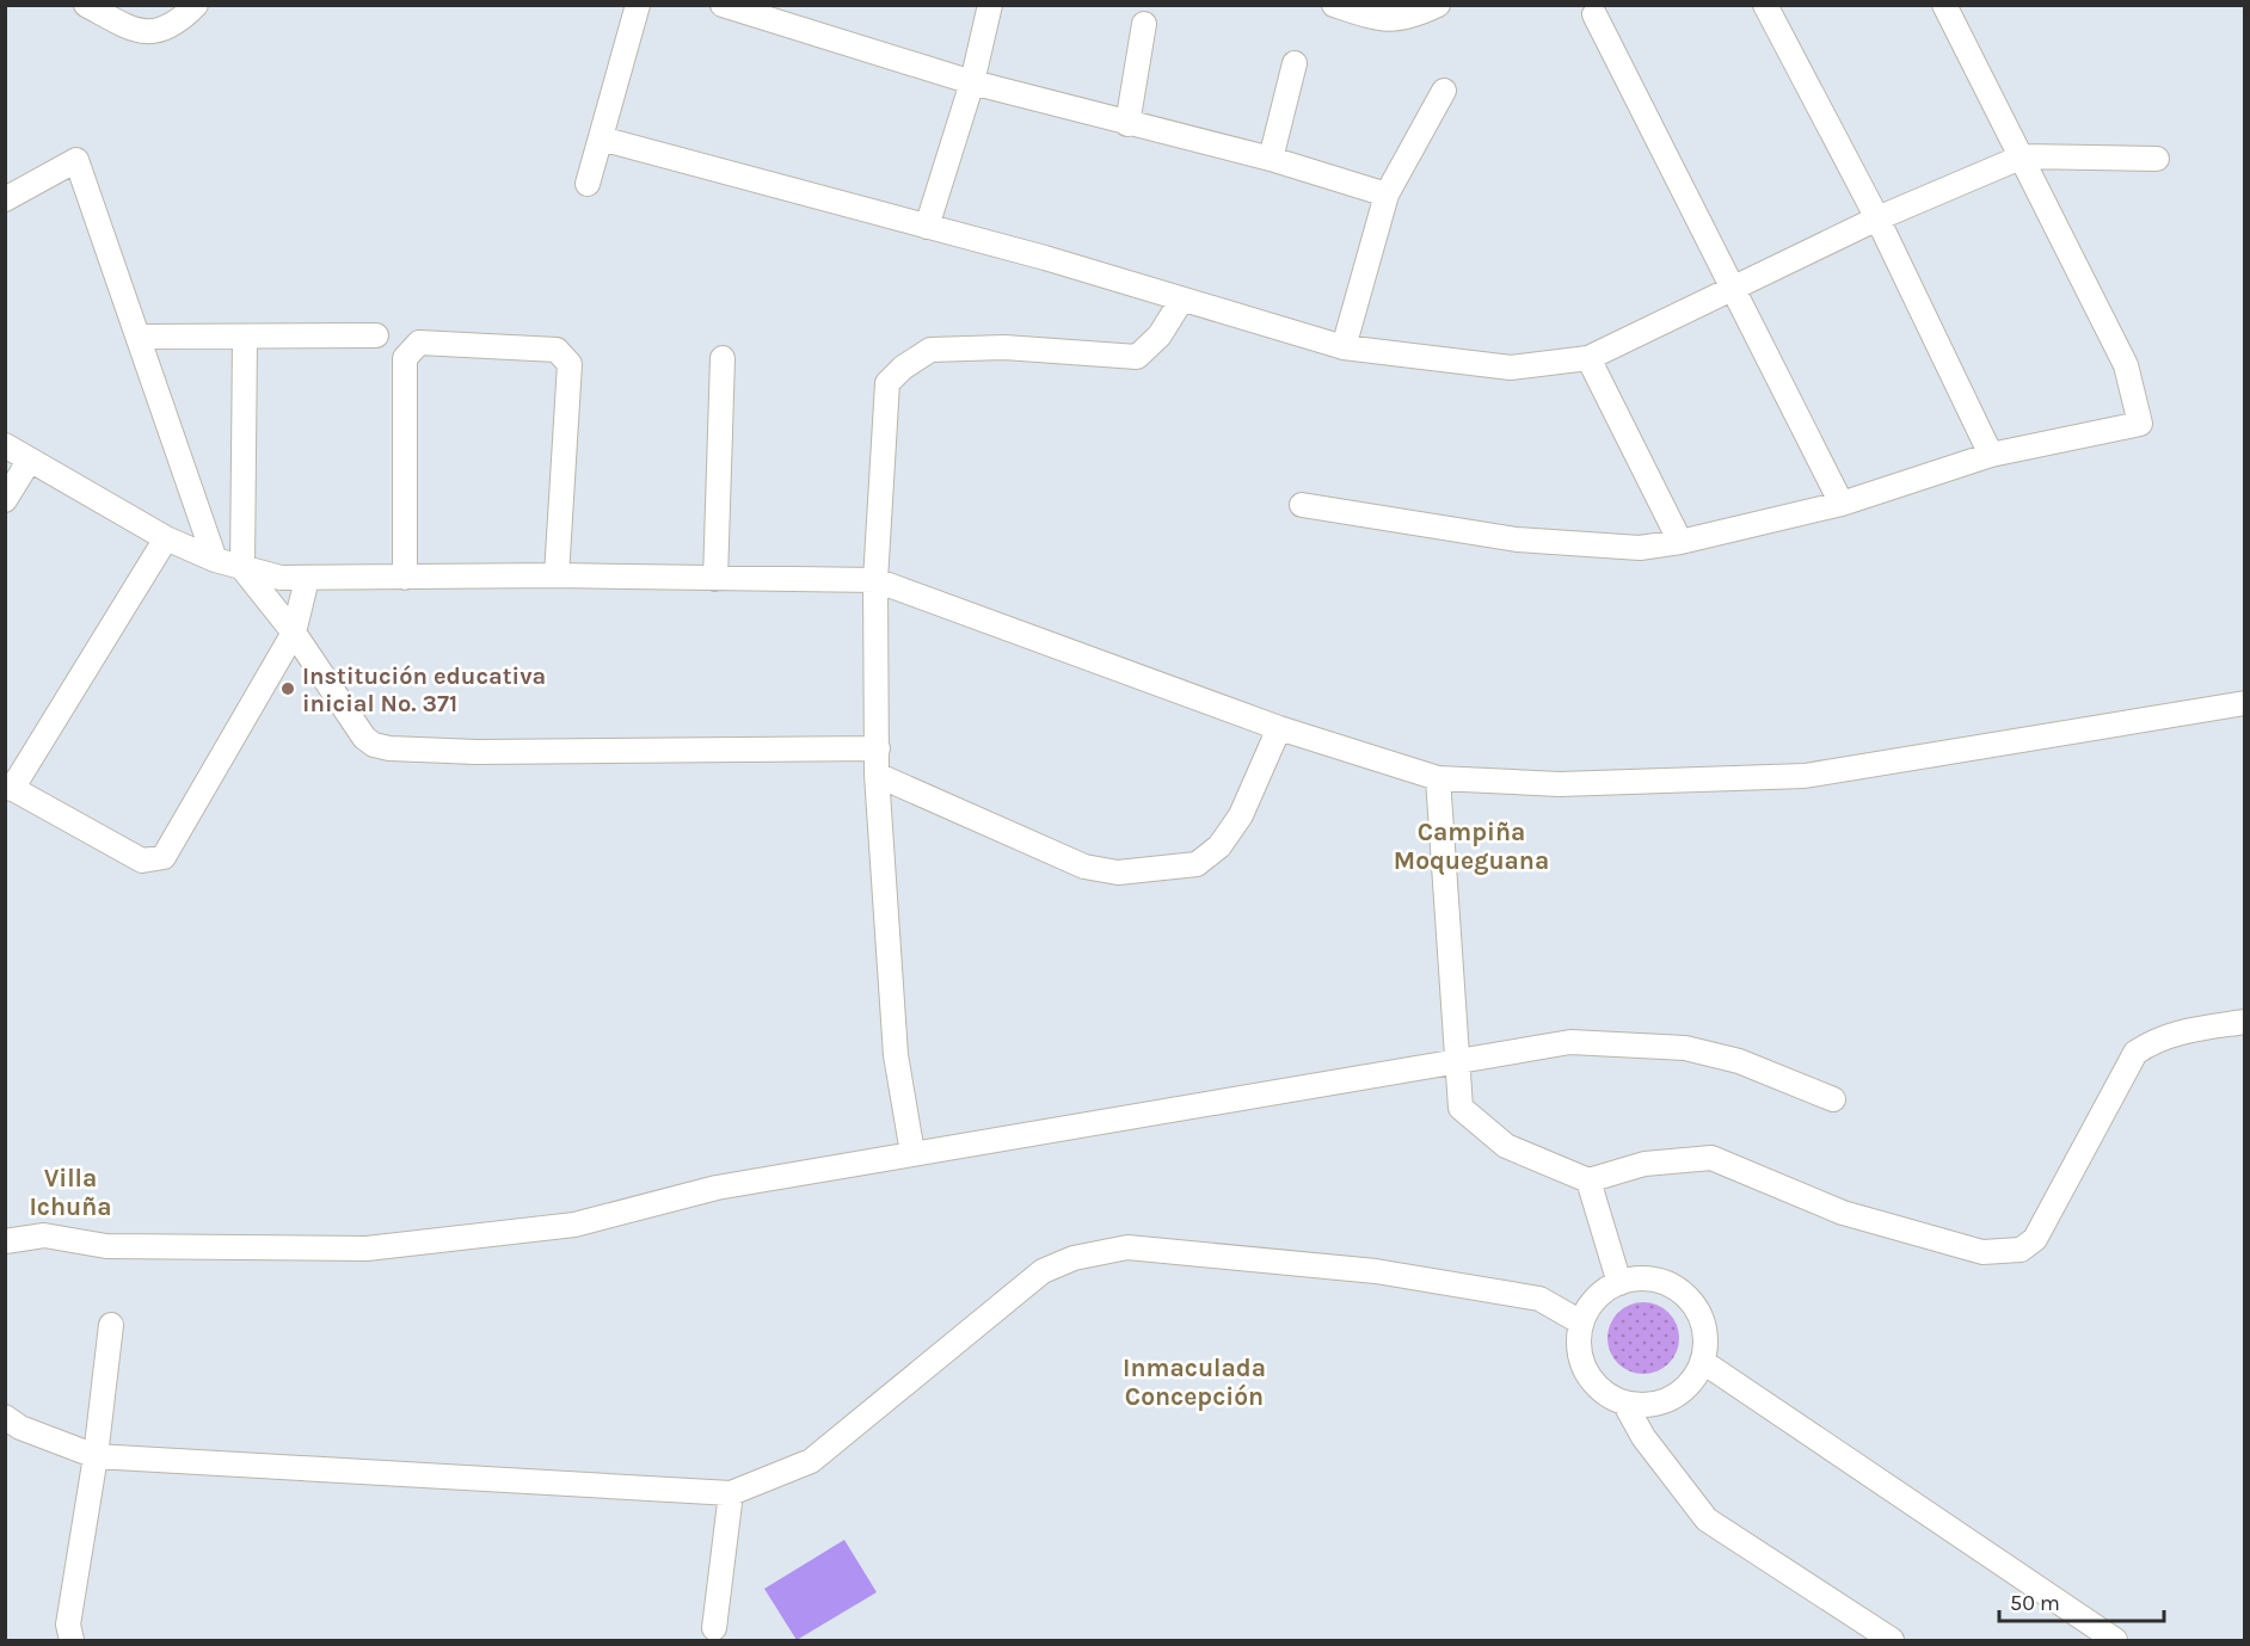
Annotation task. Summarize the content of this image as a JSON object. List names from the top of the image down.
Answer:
{
  "districts": ["Campiña Moqueguana", "Villa Ichuña", "Inmaculada Concepción"],
  "places": ["Institución educativa inicial No. 371"],
  "scale_bar": "50 m"
}
